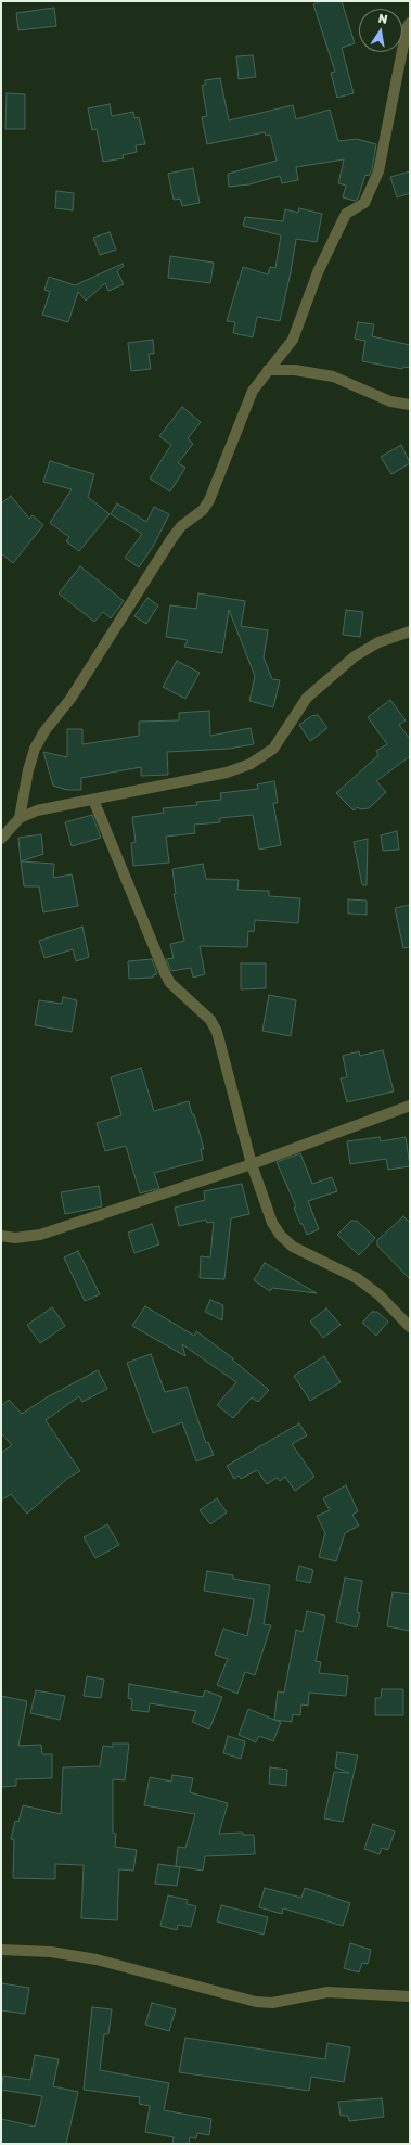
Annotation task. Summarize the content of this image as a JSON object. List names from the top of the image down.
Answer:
{
  "north": "top"
}
